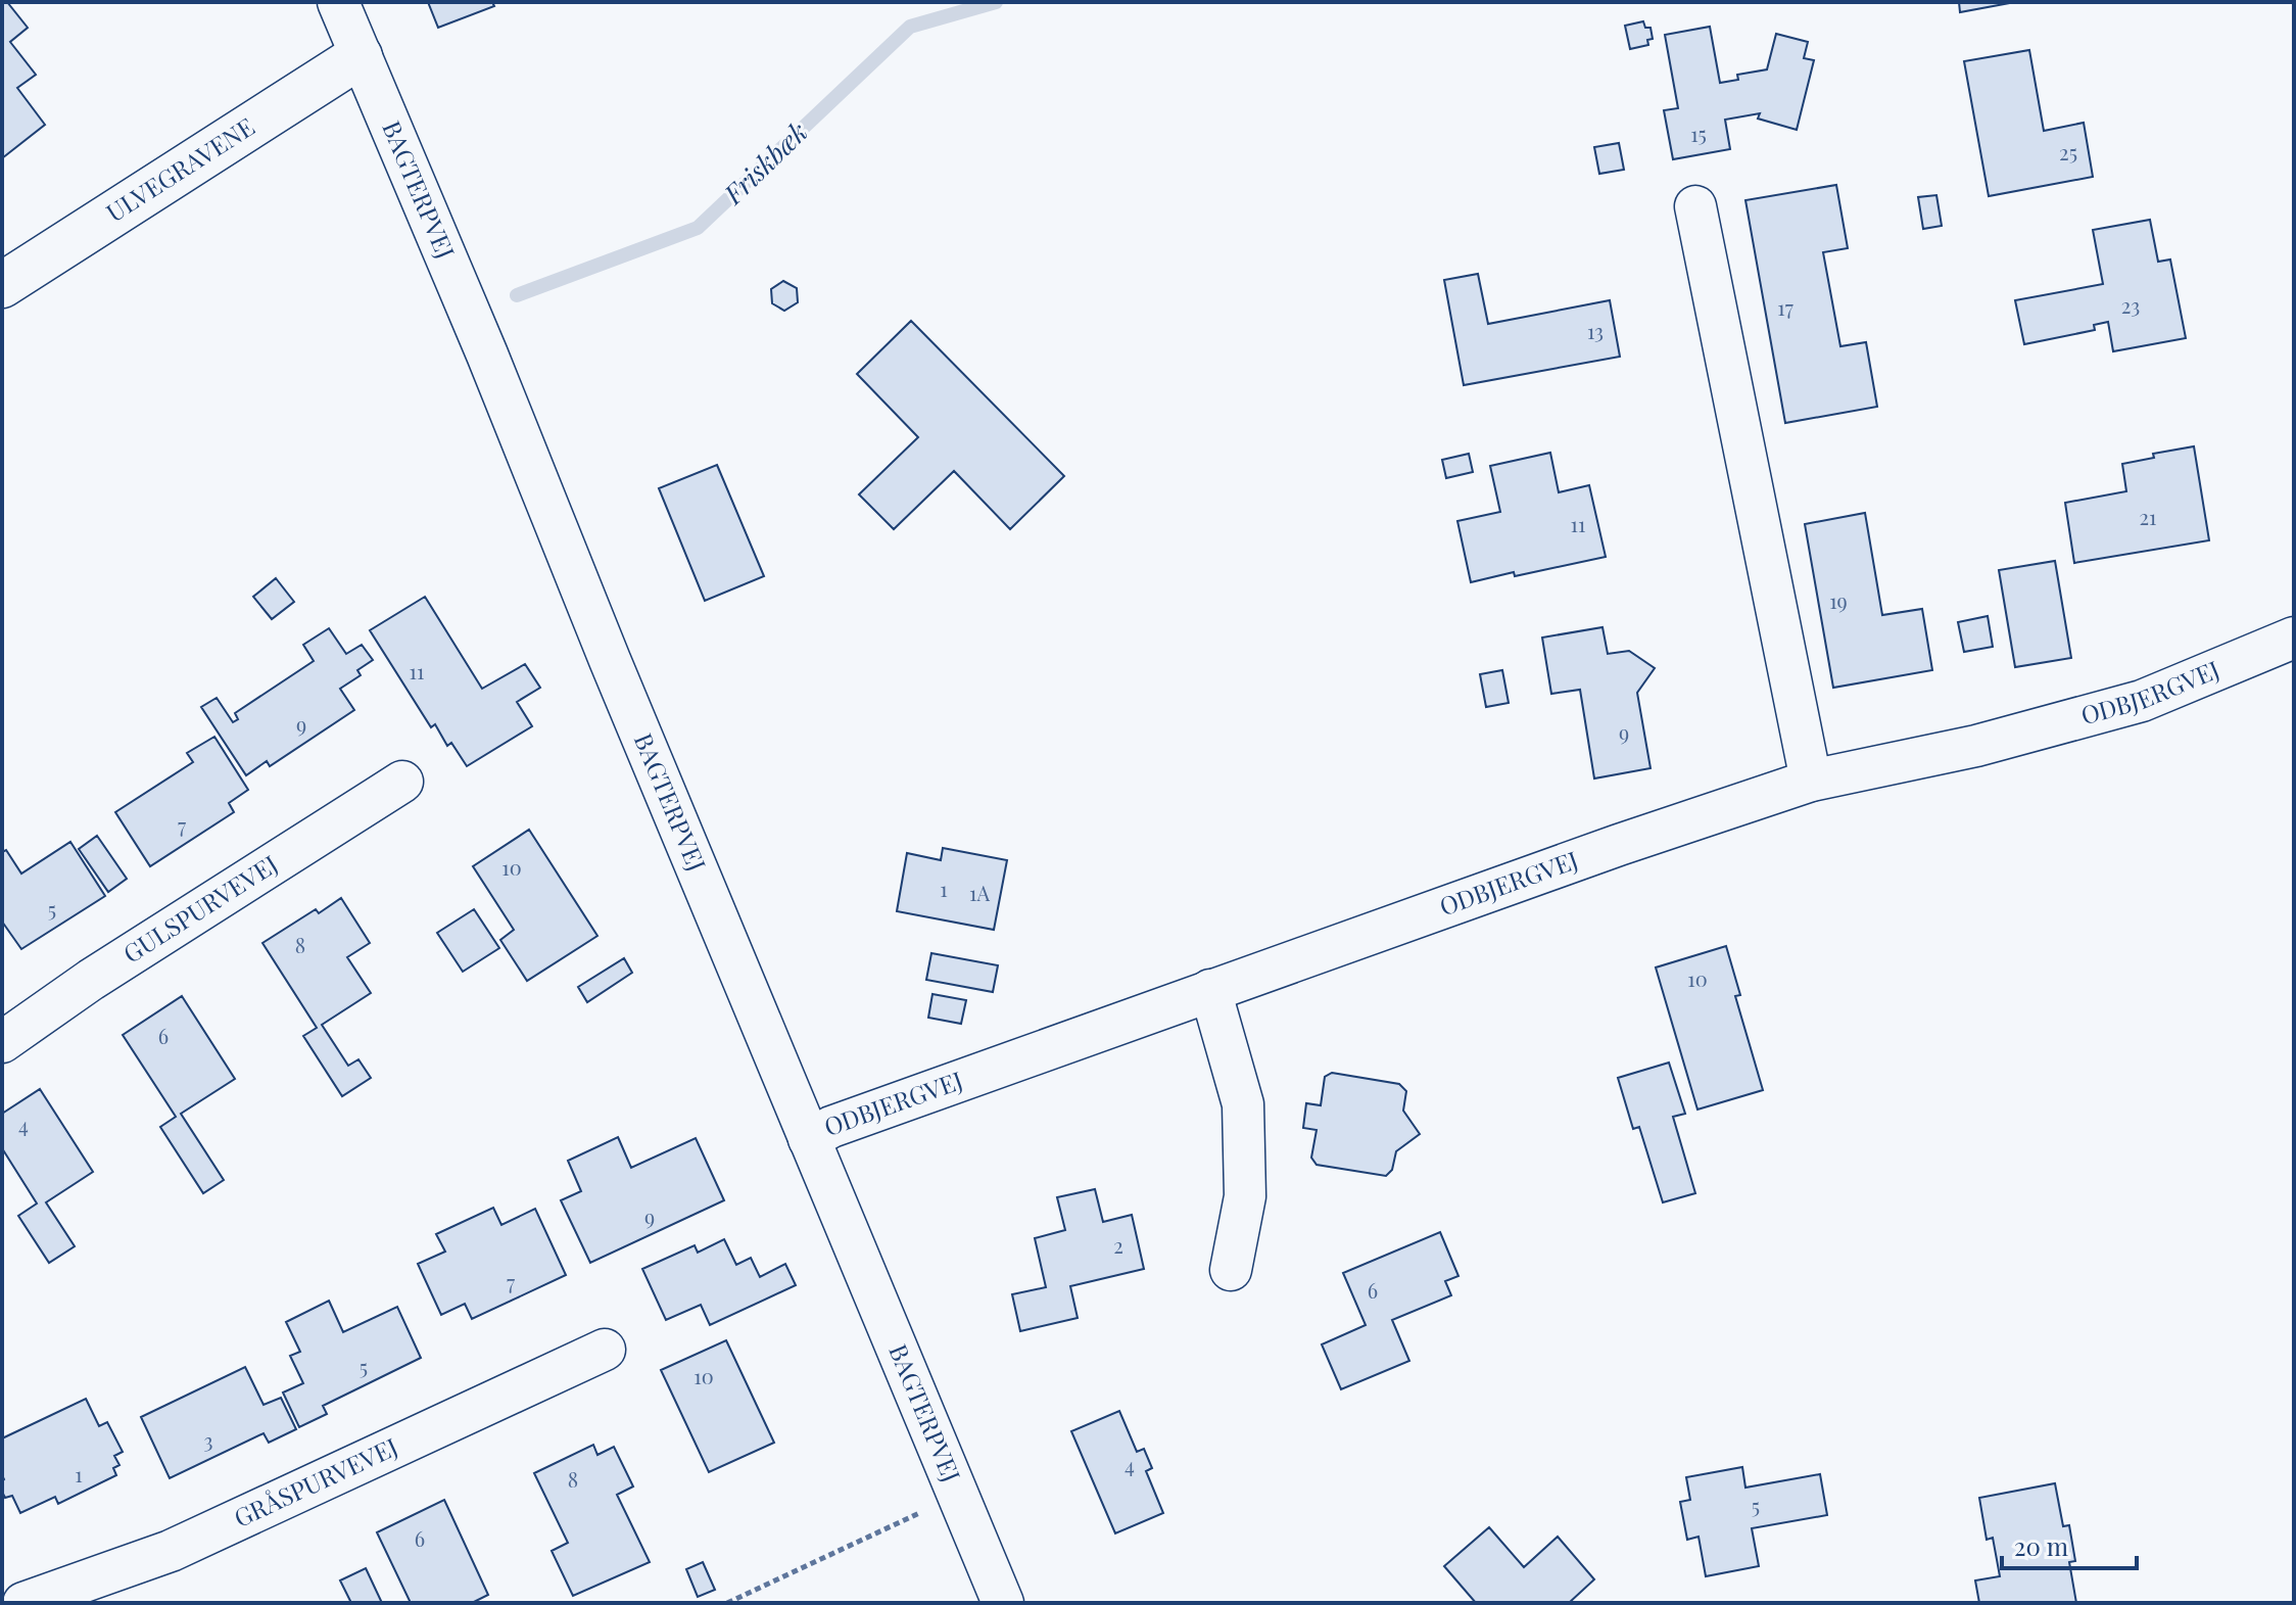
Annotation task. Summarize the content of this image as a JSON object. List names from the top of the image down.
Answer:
{
  "streets": {
    "street": [
      "ULVEGRAVENE",
      "BAGTERPVEJ",
      "ODBJERGVEJ",
      "GULSPURVEVEJ",
      "GRÅSPURVEVEJ"
    ]
  },
  "crossings": [
    ["ULVEGRAVENE", "BAGTERPVEJ"],
    ["BAGTERPVEJ", "ODBJERGVEJ"]
  ],
  "water": ["Friskbæk"],
  "house_numbers": [
    "15",
    "25",
    "23",
    "17",
    "13",
    "21",
    "11",
    "19",
    "11",
    "9",
    "9",
    "7",
    "10",
    "1",
    "1A",
    "5",
    "8",
    "10",
    "6",
    "4",
    "9",
    "2",
    "7",
    "6",
    "5",
    "10",
    "3",
    "4",
    "1",
    "8",
    "5",
    "6"
  ],
  "scale_bar": "20 m"
}
